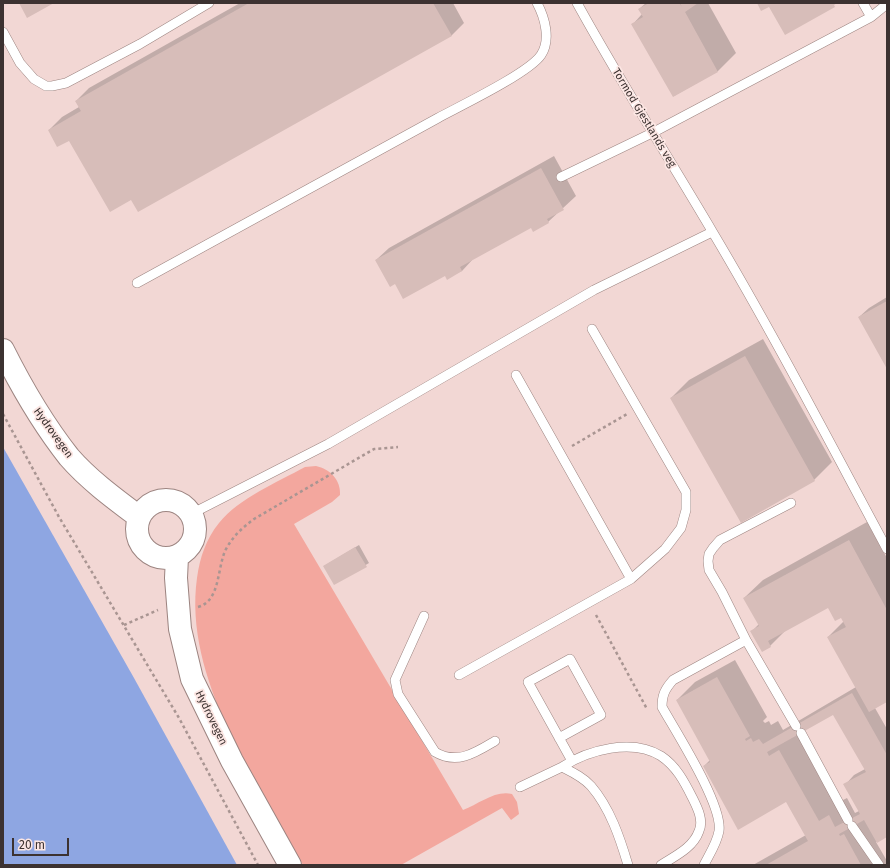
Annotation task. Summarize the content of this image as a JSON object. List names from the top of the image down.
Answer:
{
  "streets": {
    "street": ["Hydrovegen"],
    "lane": ["Tormod Gjestlands veg"]
  },
  "scale_bar": "20 m"
}
